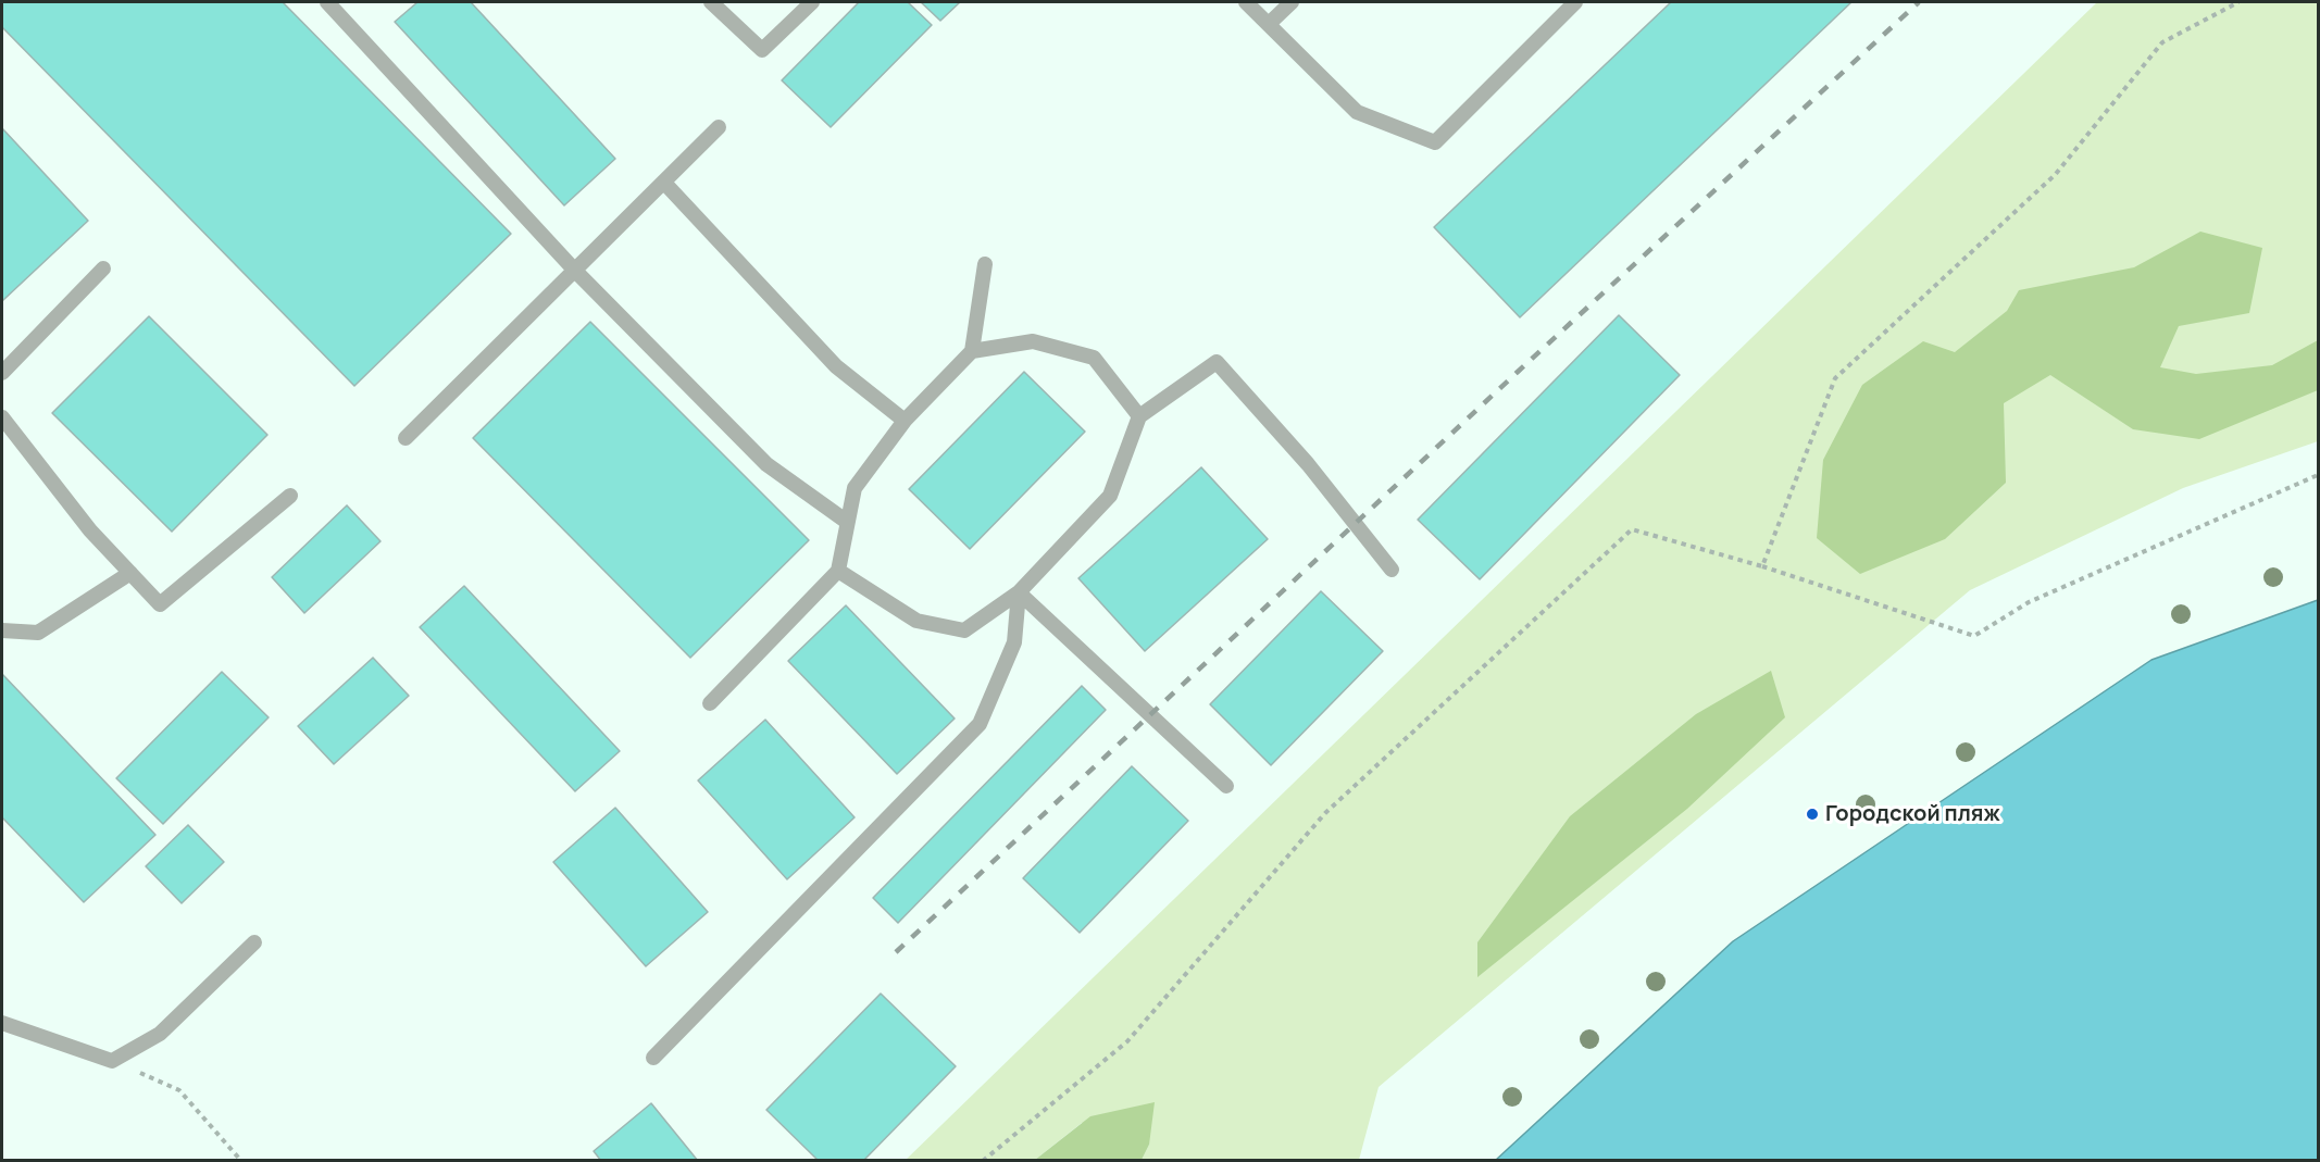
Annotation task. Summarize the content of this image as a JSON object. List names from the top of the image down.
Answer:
{
  "places": ["Городской пляж"]
}
